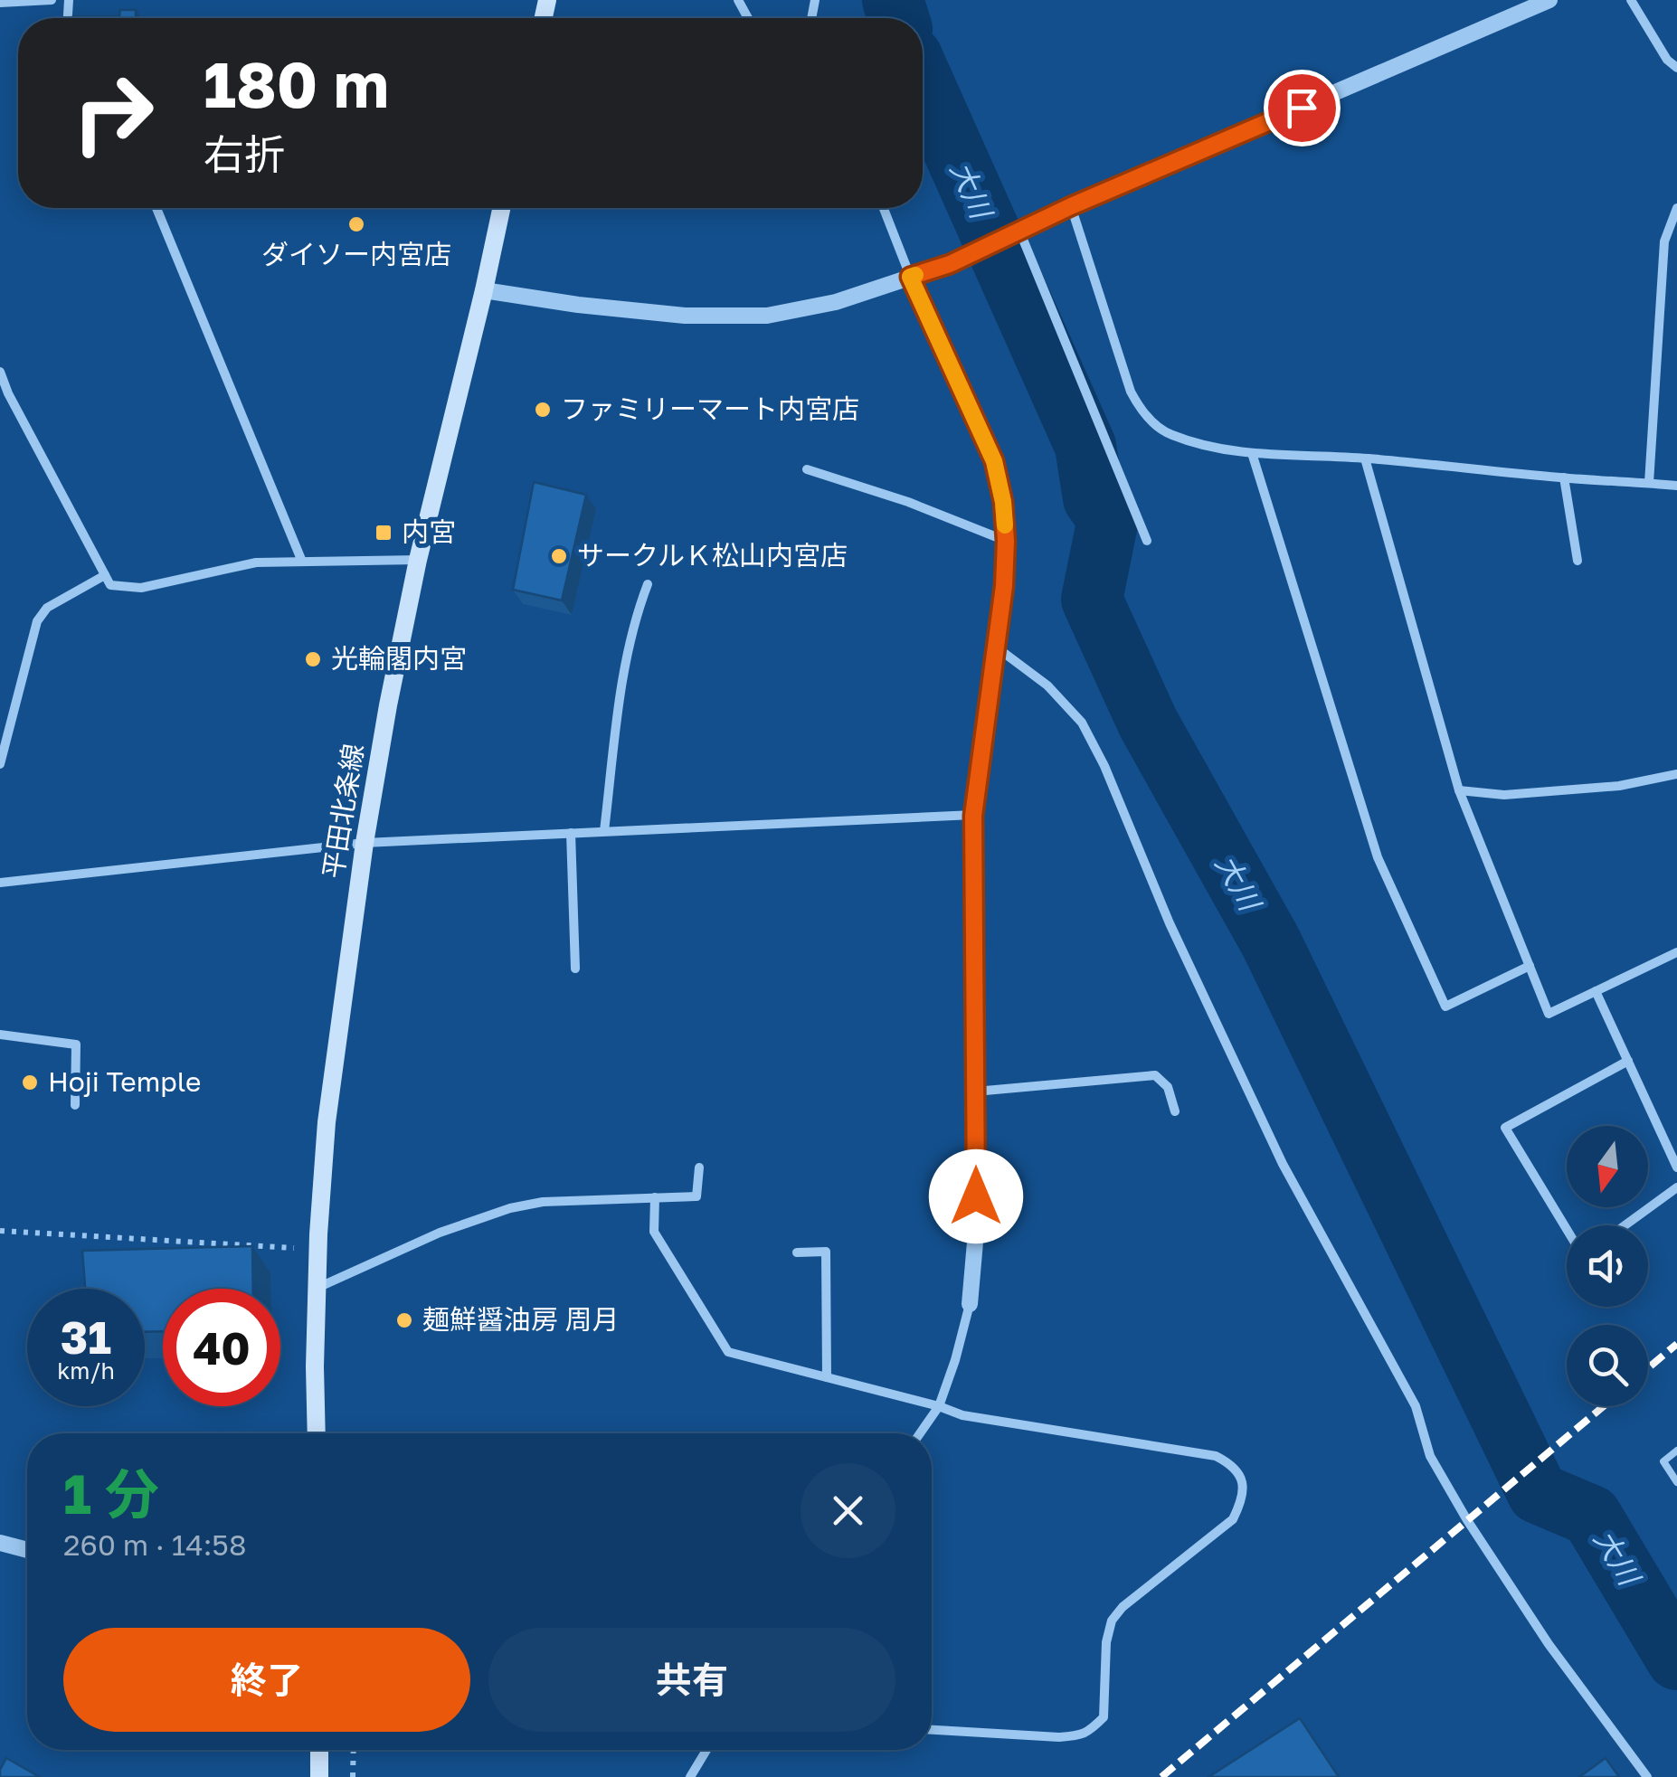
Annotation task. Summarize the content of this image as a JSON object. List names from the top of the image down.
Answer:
{
  "streets": {
    "main road": ["平田北条線"]
  },
  "water": ["大川"],
  "places": {
    "other": [
      "ダイソー内宮店",
      "ファミリーマート内宮店",
      "サークルＫ松山内宮店",
      "光輪閣内宮",
      "Hoji Temple",
      "麺鮮醤油房 周月"
    ],
    "transit": ["内宮"]
  },
  "north": "bottom",
  "page": {
    "turn": ["180 m", "右折"],
    "speed": "31 km/h",
    "limit": "40",
    "heading": ["1 分", "260 m · 14:58"],
    "buttons": ["終了", "共有"]
  }
}
